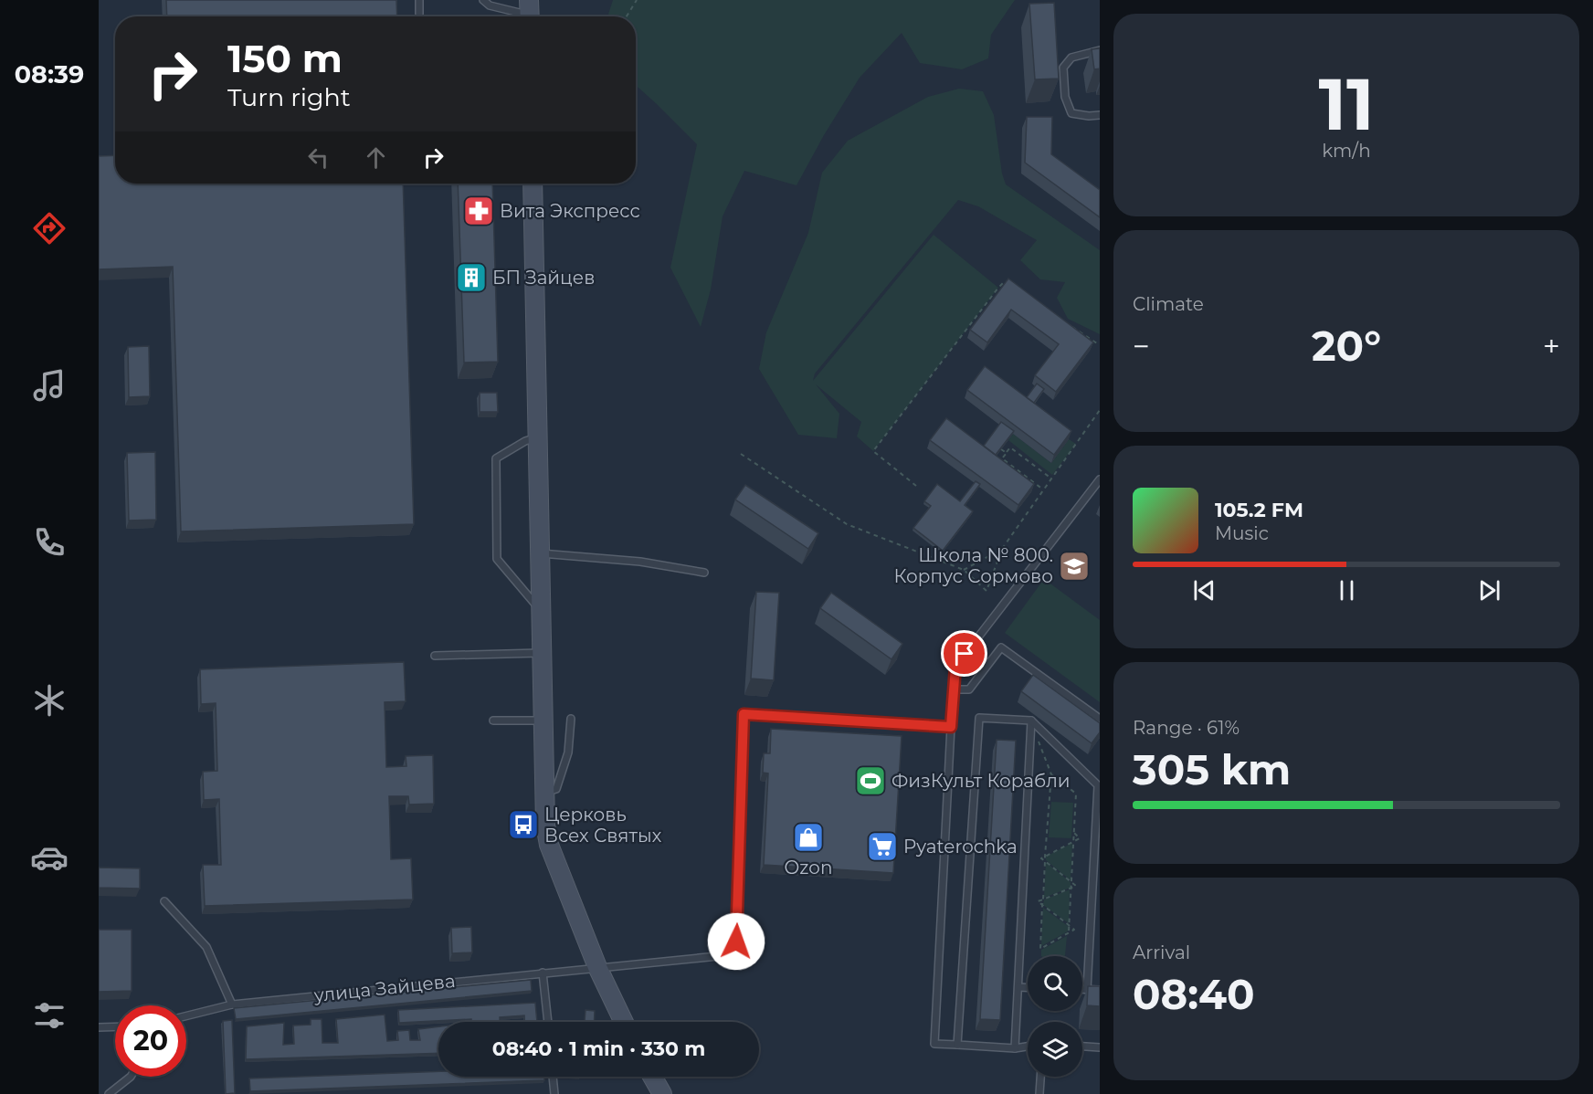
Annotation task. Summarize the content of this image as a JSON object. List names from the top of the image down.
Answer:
{
  "streets": {
    "lane": ["улица Зайцева"]
  },
  "places": {
    "pharmacy": ["Вита Экспресс"],
    "building": ["БП Зайцев"],
    "school or university": ["Школа № 800. Корпус Сормово"],
    "sports": ["ФизКульт Корабли"],
    "bus stop": ["Церковь Всех Святых"],
    "shop": ["Ozon"],
    "supermarket": ["Pyaterochka"]
  },
  "page": {
    "tabs": "08:39",
    "tile": [
      ["11", "km/h"],
      "Climate",
      ["Range · 61%", "305 km"],
      ["Arrival", "08:40"]
    ],
    "turn": ["150 m", "Turn right"],
    "heat": ["−", "20°", "+"],
    "song": ["105.2 FM", "Music"],
    "limit": "20",
    "trip": "08:40 · 1 min · 330 m"
  }
}
